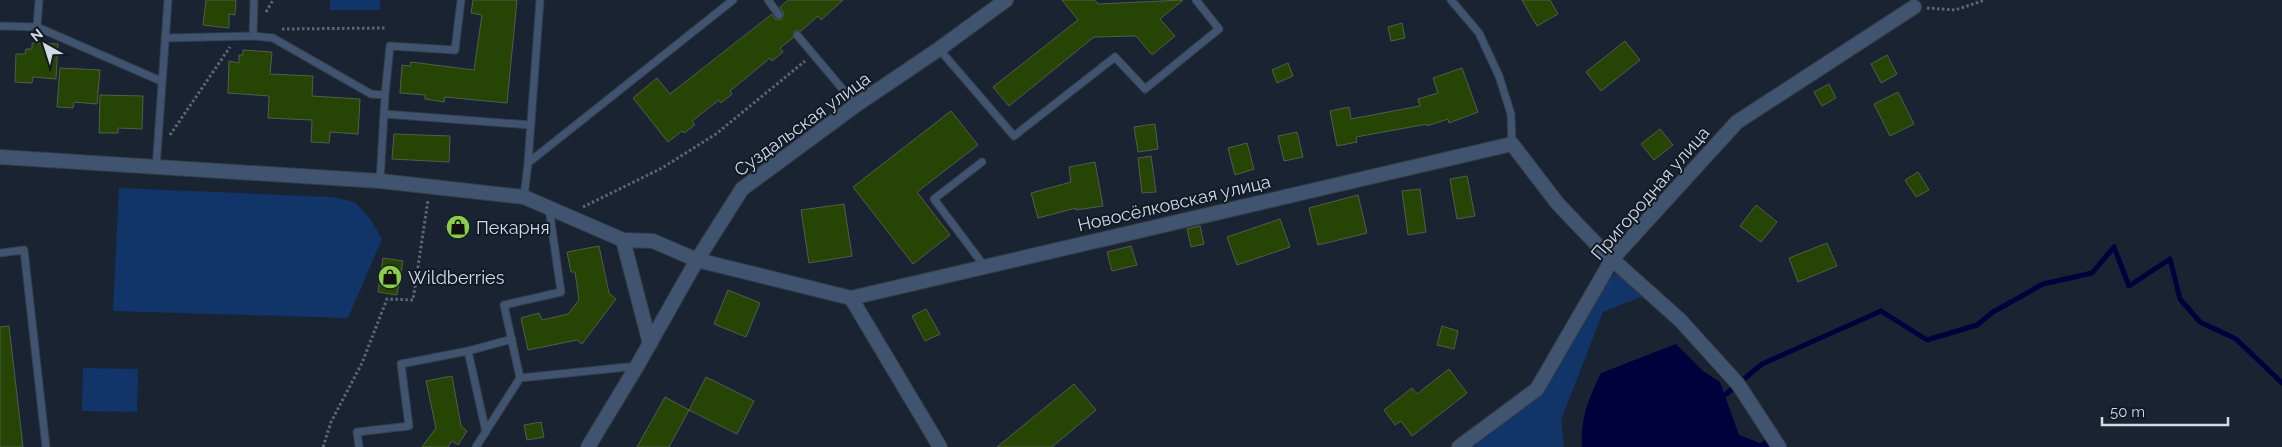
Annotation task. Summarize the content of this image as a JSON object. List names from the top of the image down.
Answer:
{
  "streets": {
    "street": ["Суздальская улица", "Пригородная улица", "Новосёлковская улица"]
  },
  "crossings": [
    ["Суздальская улица", "Новосёлковская улица"]
  ],
  "places": {
    "shop": ["Пекарня", "Wildberries"]
  },
  "scale_bar": "50 m",
  "north": "top left"
}
